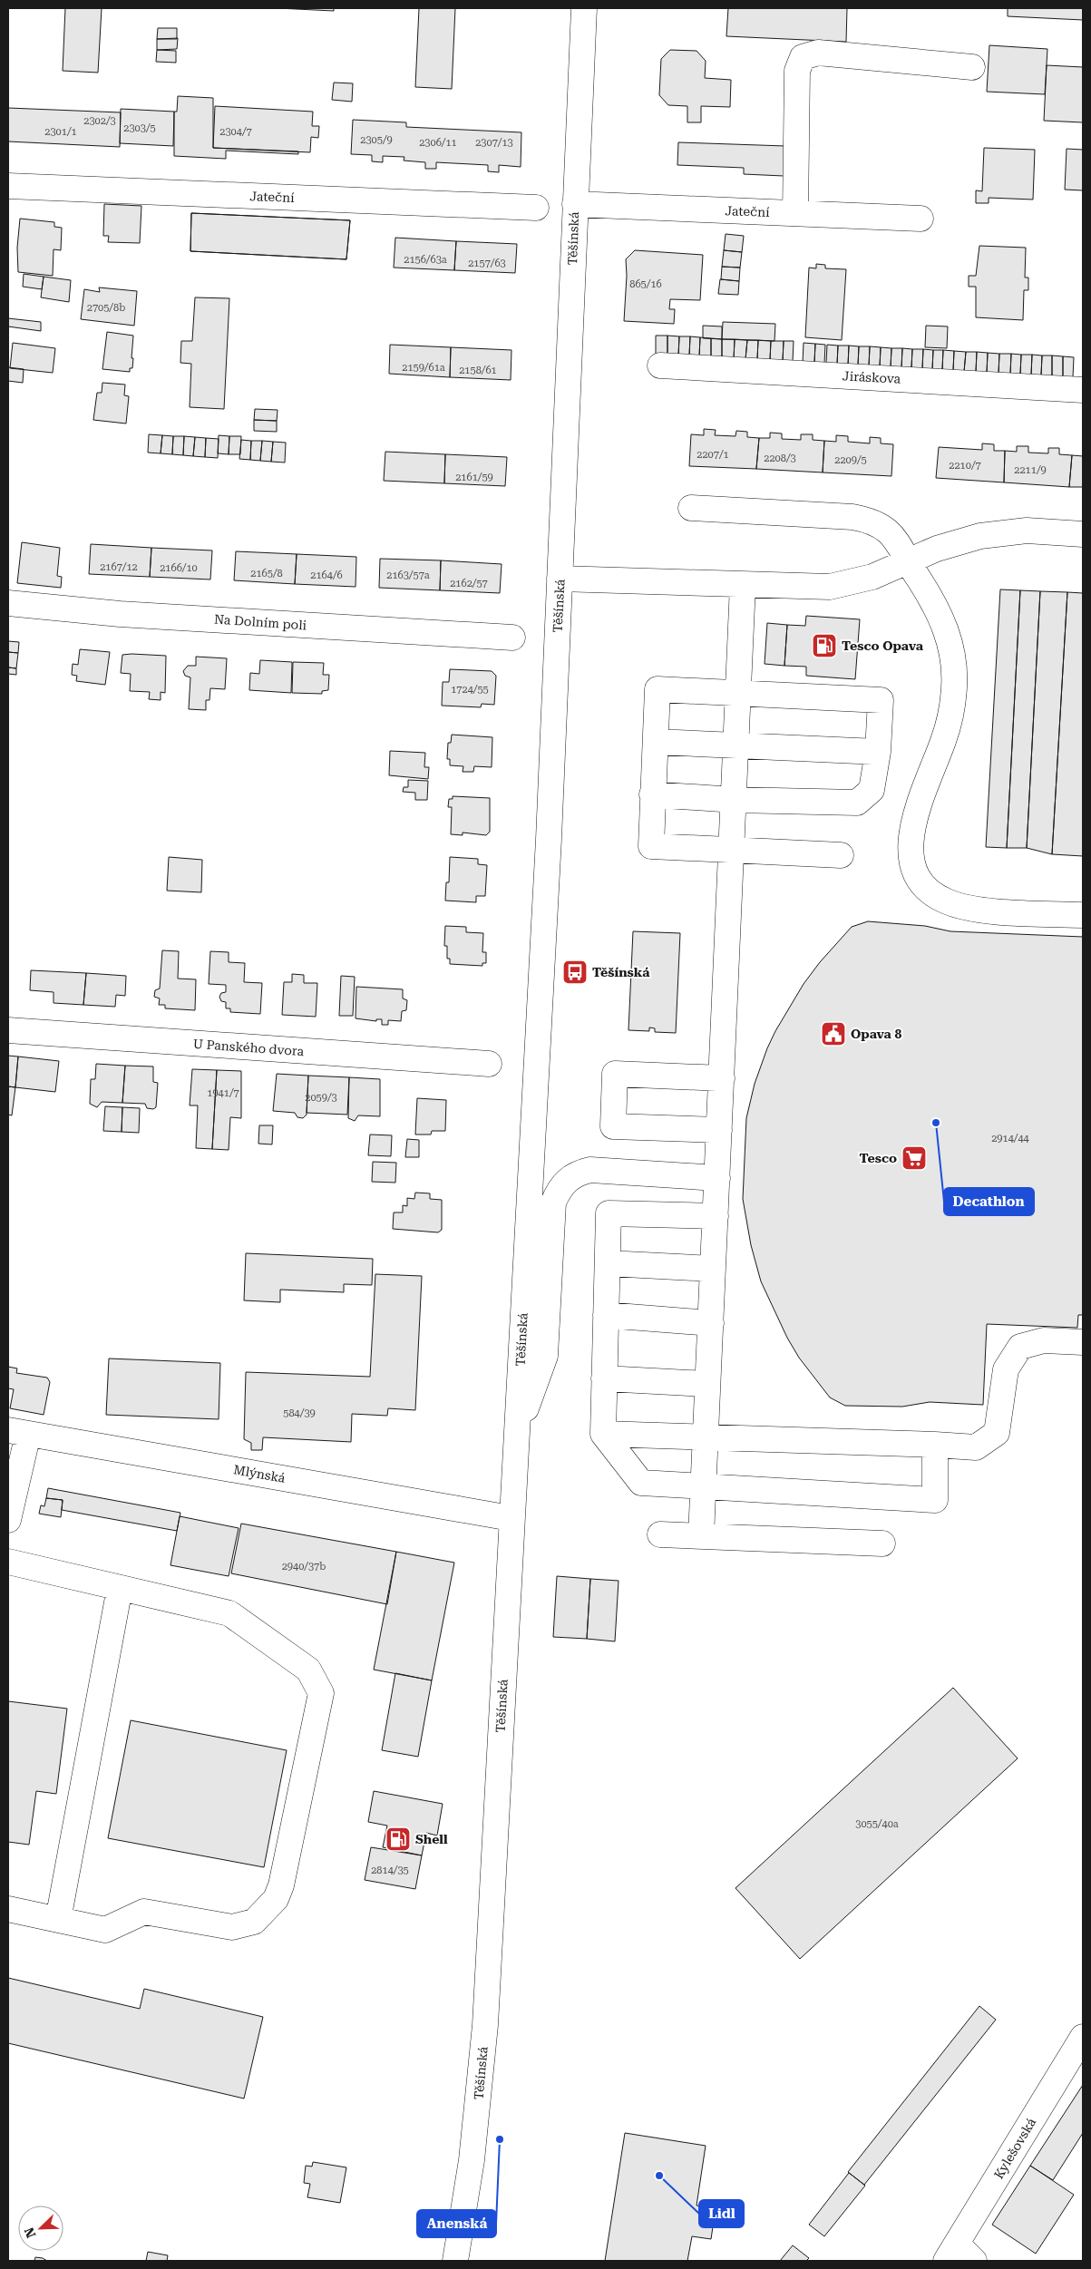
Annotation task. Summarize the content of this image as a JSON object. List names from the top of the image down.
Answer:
{
  "streets": {
    "street": [
      "Jateční",
      "Těšínská",
      "Jiráskova",
      "Na Dolním poli",
      "U Panského dvora",
      "Mlýnská",
      "Kylešovská"
    ]
  },
  "crossings": [
    ["Jateční", "Těšínská"],
    ["Těšínská", "Mlýnská"]
  ],
  "places": {
    "fuel station": ["Tesco Opava", "Shell"],
    "bus stop": ["Těšínská"],
    "public building": ["Opava 8"],
    "other": ["Decathlon", "Anenská", "Lidl"],
    "supermarket": ["Tesco"]
  },
  "house_numbers": [
    "2302/3",
    "2303/5",
    "2301/1",
    "2304/7",
    "2305/9",
    "2306/11",
    "2307/13",
    "2156/63a",
    "2157/63",
    "865/16",
    "2705/8b",
    "2159/61a",
    "2158/61",
    "2207/1",
    "2208/3",
    "2209/5",
    "2210/7",
    "2211/9",
    "2161/59",
    "2167/12",
    "2166/10",
    "2165/8",
    "2164/6",
    "2163/57a",
    "2162/57",
    "1724/55",
    "1941/7",
    "2059/3",
    "2914/44",
    "584/39",
    "2940/37b",
    "3055/40a",
    "2814/35"
  ],
  "north": "bottom left"
}
